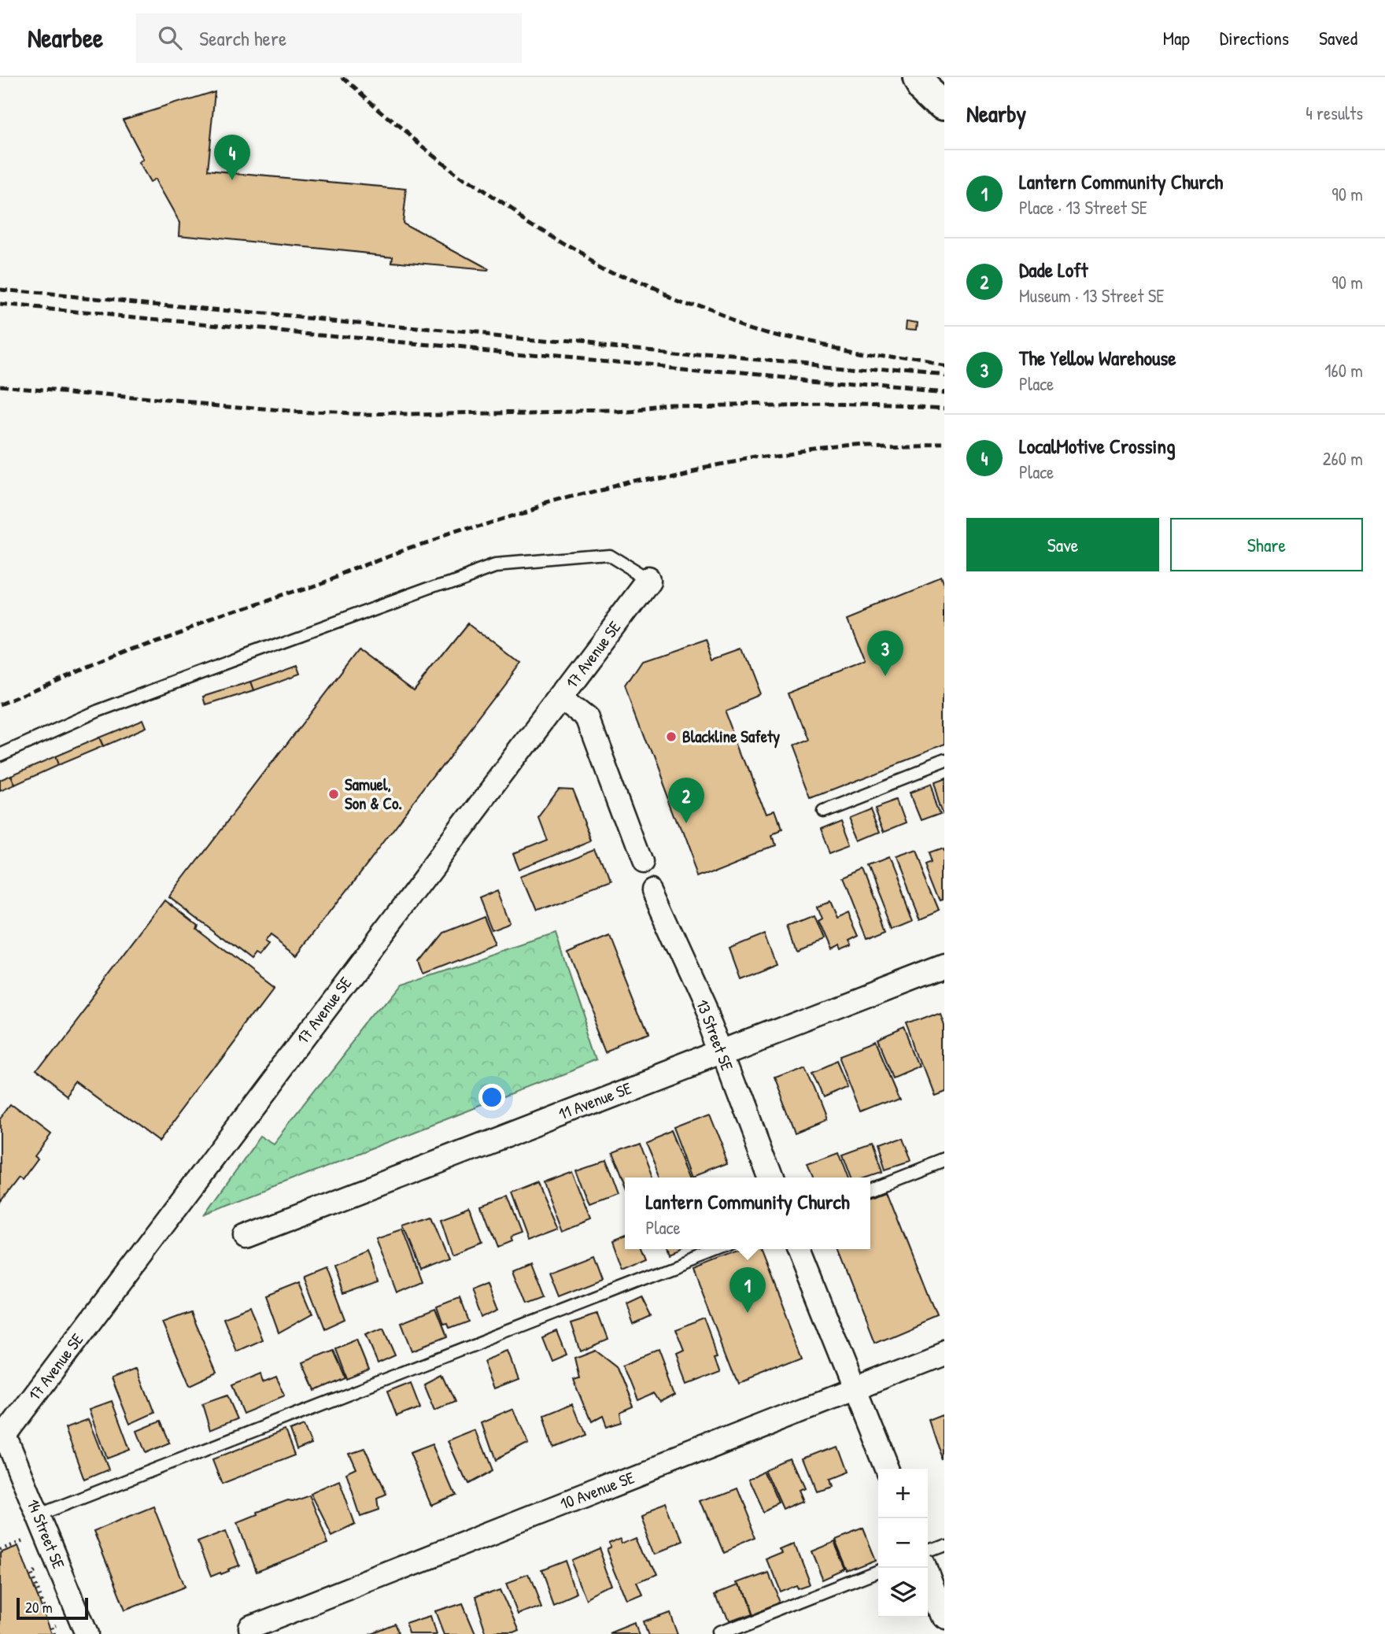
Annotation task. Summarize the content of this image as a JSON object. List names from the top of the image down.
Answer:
{
  "streets": {
    "street": [
      "17 Avenue SE",
      "13 Street SE",
      "11 Avenue SE",
      "10 Avenue SE",
      "14 Street SE"
    ]
  },
  "crossings": [
    ["17 Avenue SE", "14 Street SE"],
    ["13 Street SE", "11 Avenue SE"]
  ],
  "places": ["Blackline Safety", "Samuel, Son & Co."],
  "scale_bar": "20 m",
  "page": {
    "header": "Nearbee",
    "search": "Search here",
    "nav": ["Map", "Directions", "Saved"],
    "heading": ["Nearby", "4 results"],
    "pins": [
      "4",
      "3",
      "2",
      "1"
    ],
    "list": [
      {
        "mark": "1",
        "name": "Lantern Community Church",
        "note": "Place · 13 Street SE",
        "value": "90 m"
      },
      {
        "mark": "2",
        "name": "Dade Loft",
        "note": "Museum · 13 Street SE",
        "value": "90 m"
      },
      {
        "mark": "3",
        "name": "The Yellow Warehouse",
        "note": "Place",
        "value": "160 m"
      },
      {
        "mark": "4",
        "name": "LocalMotive Crossing",
        "note": "Place",
        "value": "260 m"
      }
    ],
    "buttons": ["Save", "Share"],
    "popup": ["Lantern Community Church", "Place"],
    "map_buttons": ["+", "−"],
    "scale": "20 m"
  }
}
